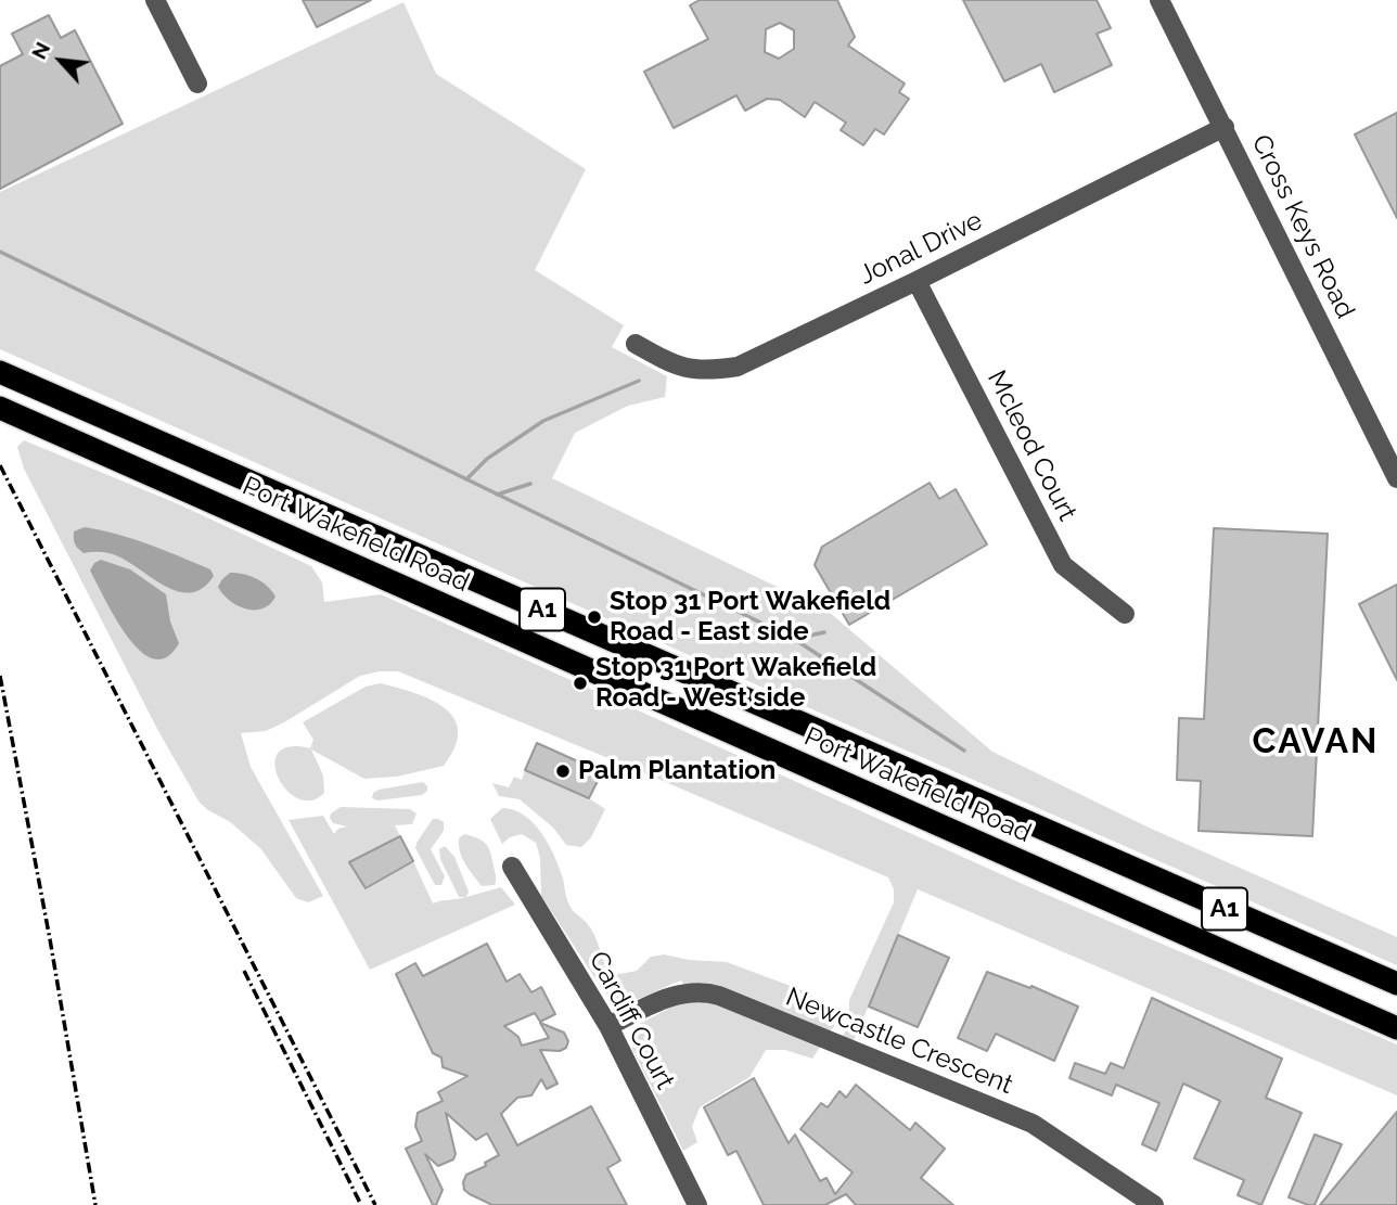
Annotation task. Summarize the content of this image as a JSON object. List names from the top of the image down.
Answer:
{
  "streets": {
    "highway": ["Port Wakefield Road", "A1"],
    "street": [
      "Cross Keys Road",
      "Jonal Drive",
      "Mcleod Court",
      "Cardiff Court",
      "Newcastle Crescent"
    ]
  },
  "crossings": [
    ["Cross Keys Road", "Jonal Drive"],
    ["Jonal Drive", "Mcleod Court"],
    ["Cardiff Court", "Newcastle Crescent"]
  ],
  "districts": ["CAVAN"],
  "places": ["Stop 31 Port Wakefield Road - East side", "Stop 31 Port Wakefield Road - West side", "Palm Plantation"],
  "north": "top left"
}
